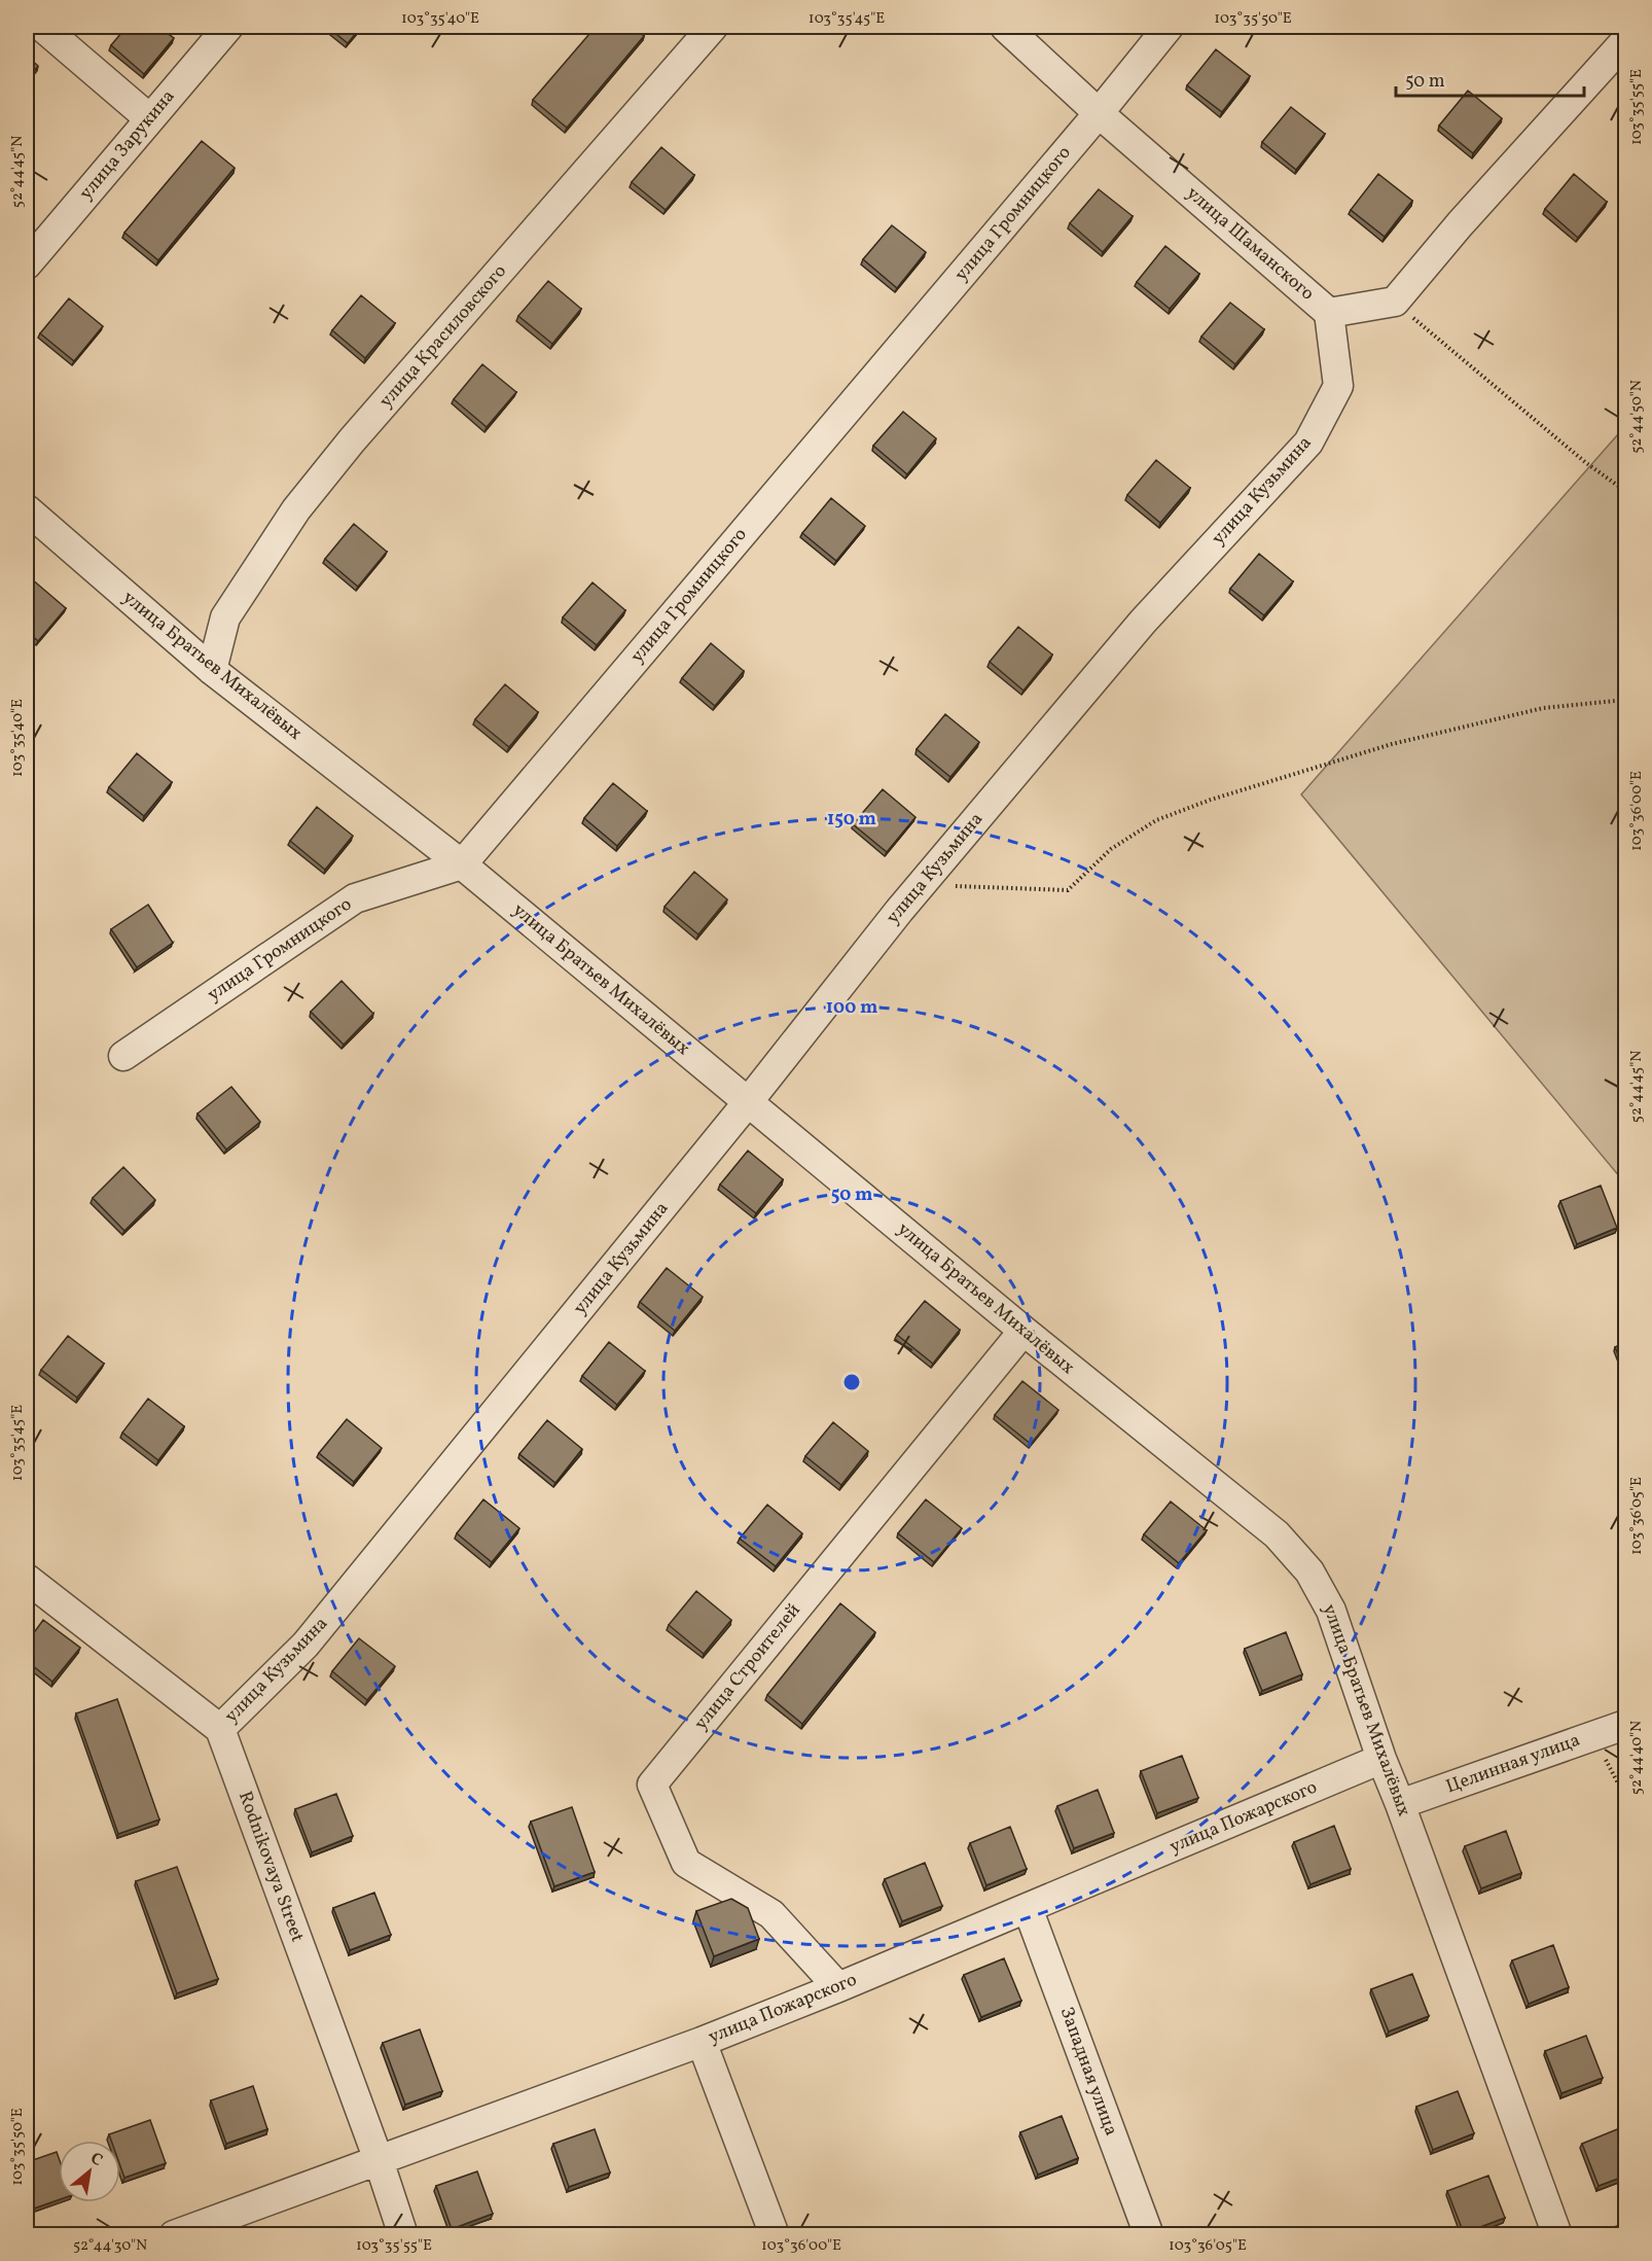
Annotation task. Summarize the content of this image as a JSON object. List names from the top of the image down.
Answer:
{
  "streets": {
    "street": [
      "улица Зарукина",
      "улица Громницкого",
      "улица Шаманского",
      "улица Красиловского",
      "улица Кузьмина",
      "улица Братьев Михалёвых",
      "улица Строителей",
      "Целинная улица",
      "улица Пожарского",
      "Rodnikovaya Street",
      "Западная улица"
    ]
  },
  "crossings": [
    ["улица Громницкого", "улица Шаманского"],
    ["улица Громницкого", "улица Братьев Михалёвых"],
    ["улица Шаманского", "улица Кузьмина"],
    ["улица Красиловского", "улица Братьев Михалёвых"],
    ["улица Кузьмина", "улица Братьев Михалёвых"],
    ["улица Кузьмина", "Rodnikovaya Street"],
    ["улица Братьев Михалёвых", "улица Строителей"],
    ["улица Братьев Михалёвых", "Целинная улица"],
    ["улица Братьев Михалёвых", "улица Пожарского"],
    ["улица Строителей", "улица Пожарского"],
    ["улица Пожарского", "Rodnikovaya Street"],
    ["улица Пожарского", "Западная улица"]
  ],
  "scale_bar": "50 m",
  "north": "top right",
  "coordinates": [
    "103°35'40\"E",
    "103°35'45\"E",
    "103°35'50\"E",
    "103°35'55\"E",
    "52°44'45\"N",
    "52°44'50\"N",
    "103°36'00\"E",
    "103°36'05\"E",
    "52°44'40\"N",
    "52°44'30\"N"
  ],
  "rings": ["150 m", "100 m", "50 m"]
}
